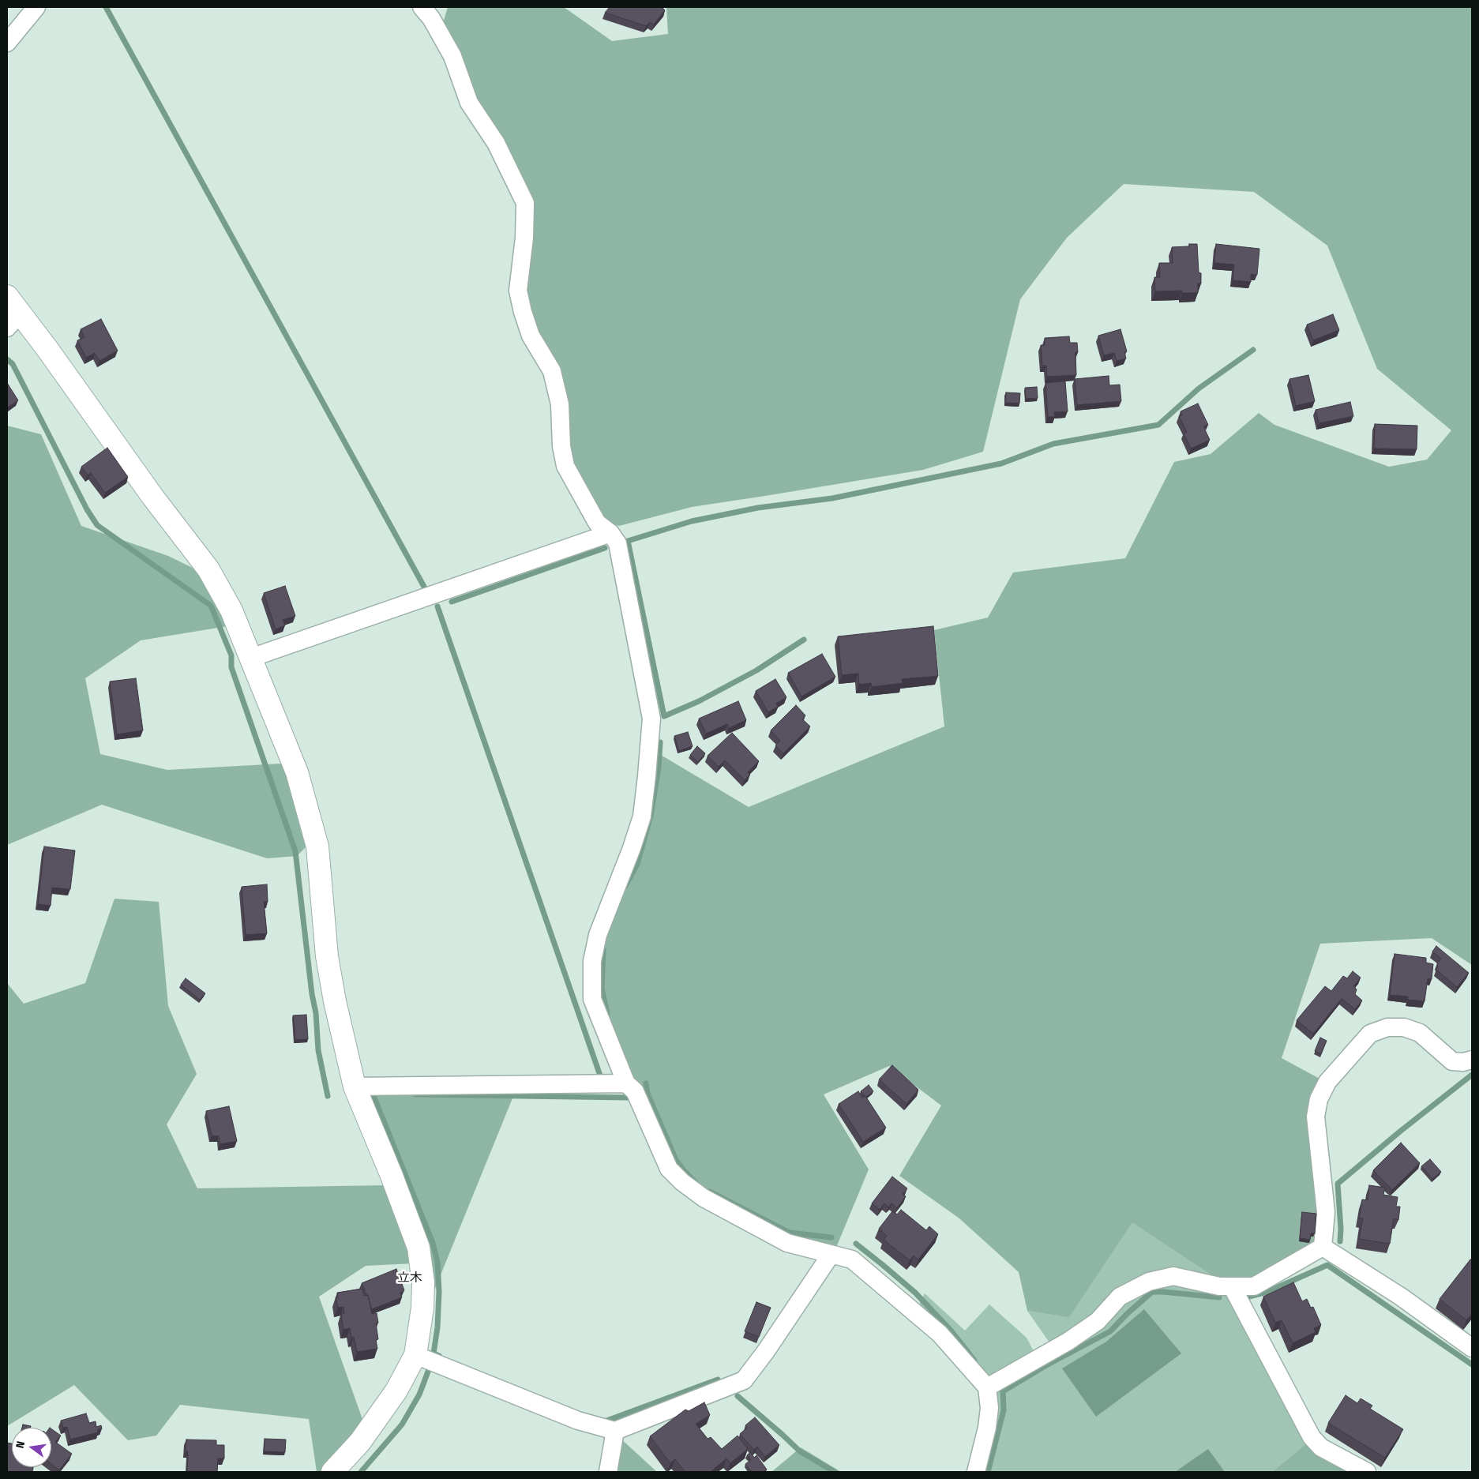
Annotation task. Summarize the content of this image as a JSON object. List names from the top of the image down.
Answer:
{
  "districts": ["立木"],
  "north": "left"
}
